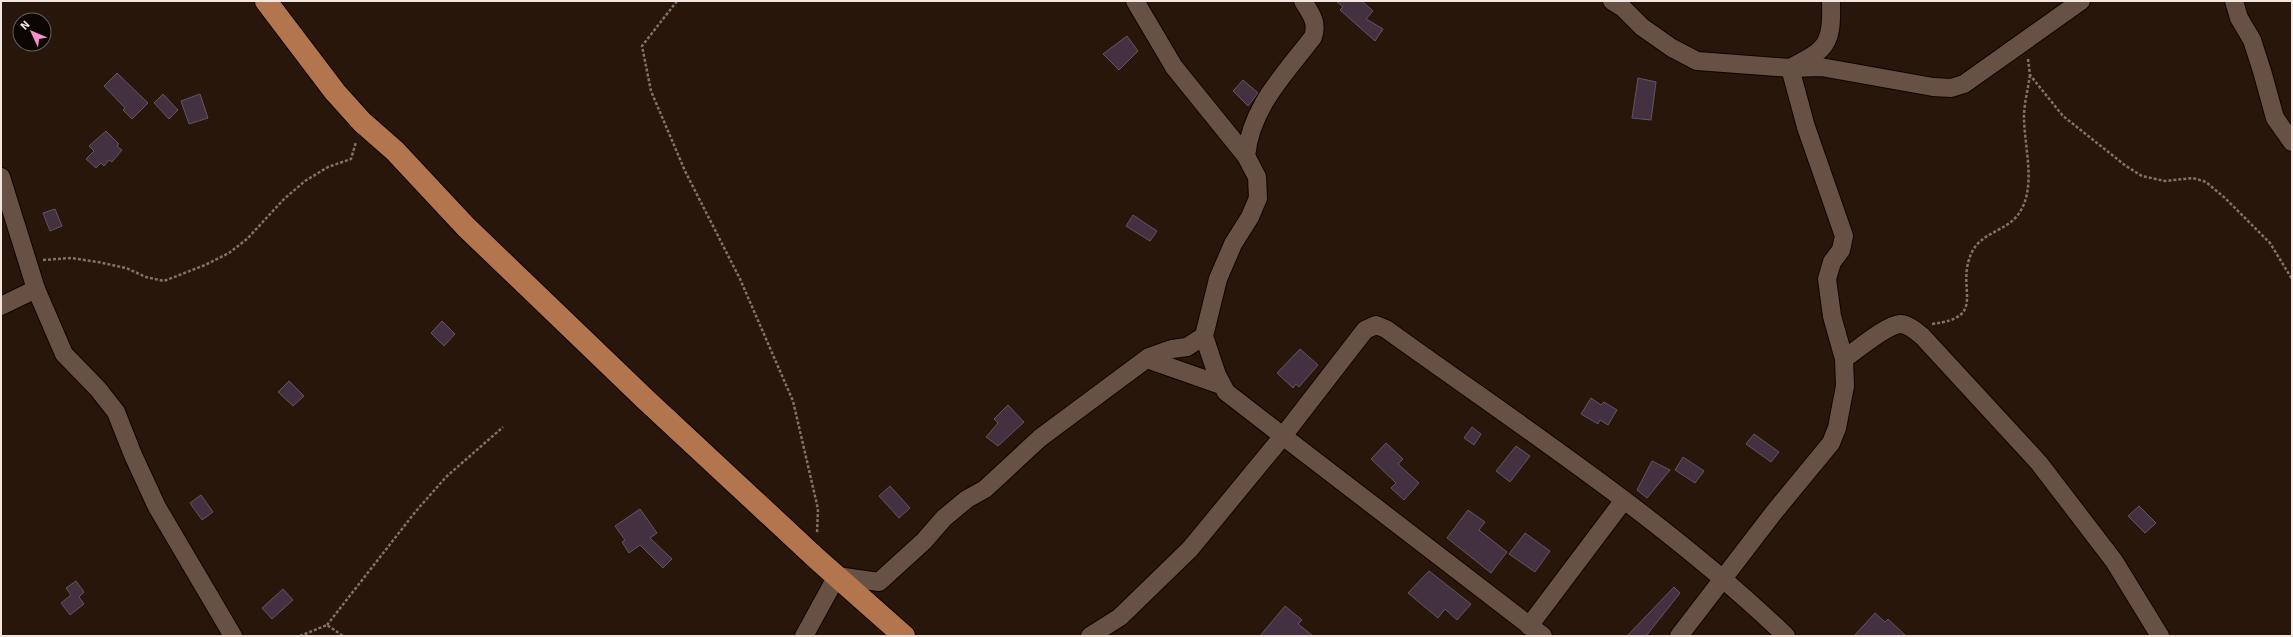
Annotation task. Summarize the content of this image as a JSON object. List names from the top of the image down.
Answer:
{
  "north": "top left"
}
